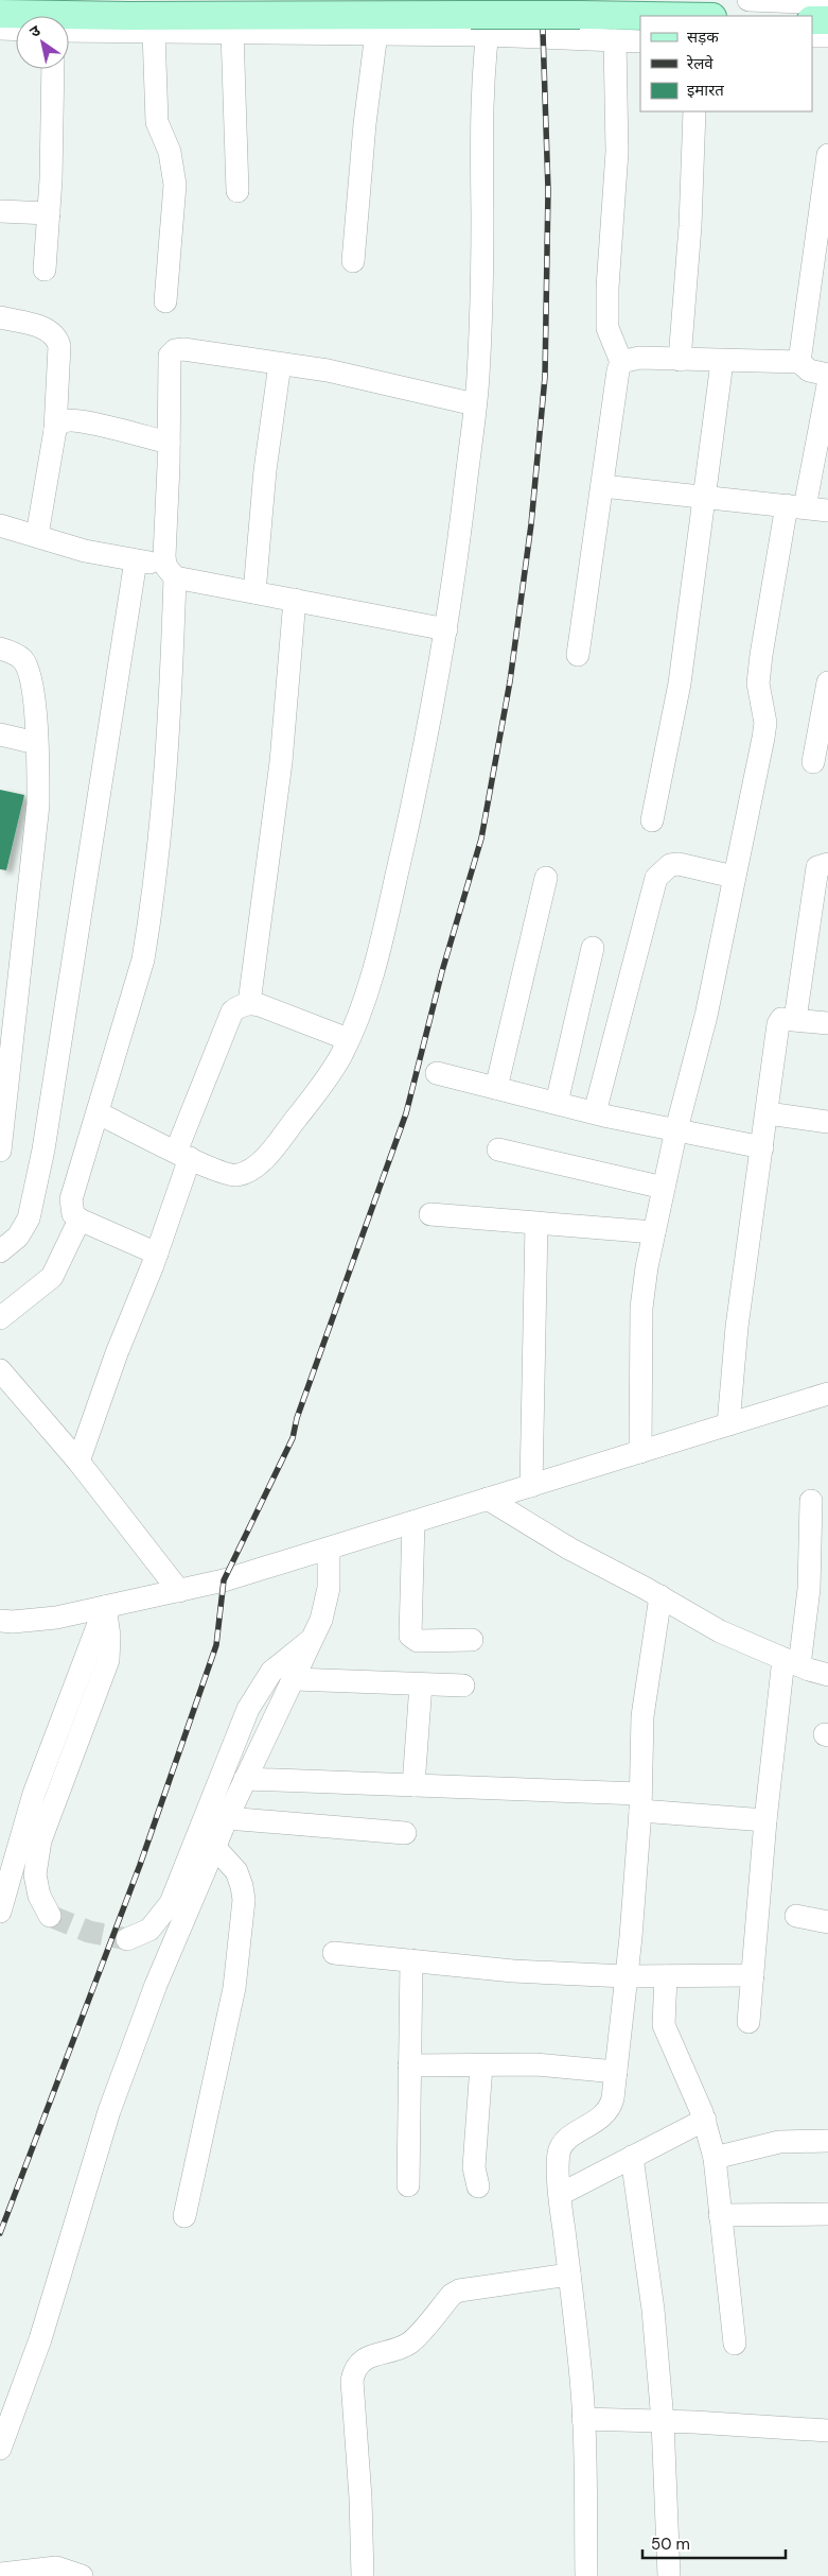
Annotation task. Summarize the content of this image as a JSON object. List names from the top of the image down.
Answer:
{
  "legend": ["सड़क", "रेलवे", "इमारत"],
  "scale_bar": "50 m",
  "north": "top left"
}
